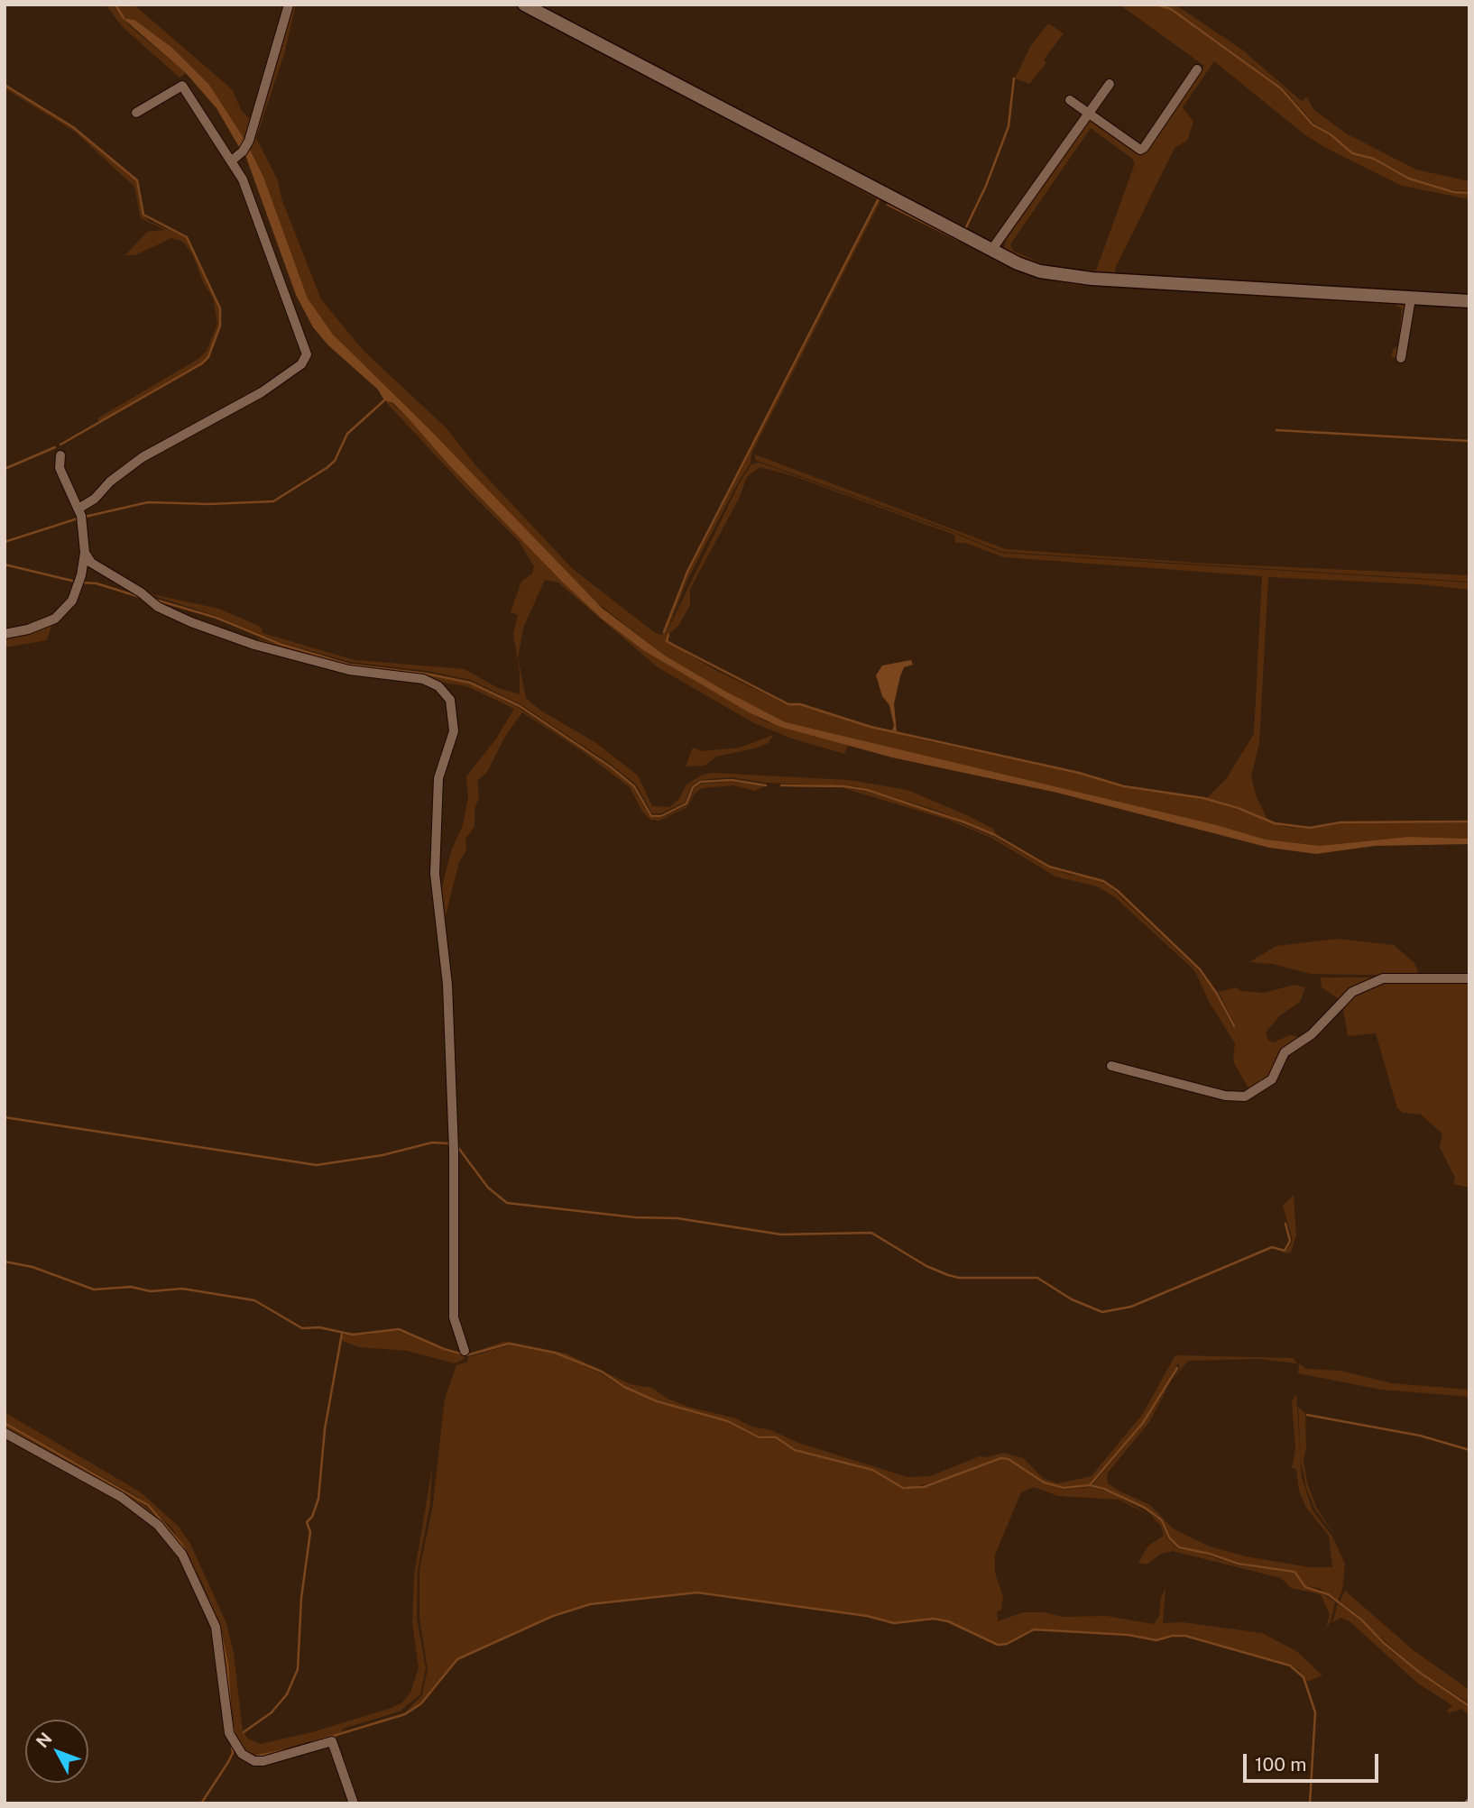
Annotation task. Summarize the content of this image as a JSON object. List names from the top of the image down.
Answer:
{
  "scale_bar": "100 m",
  "north": "top left"
}
